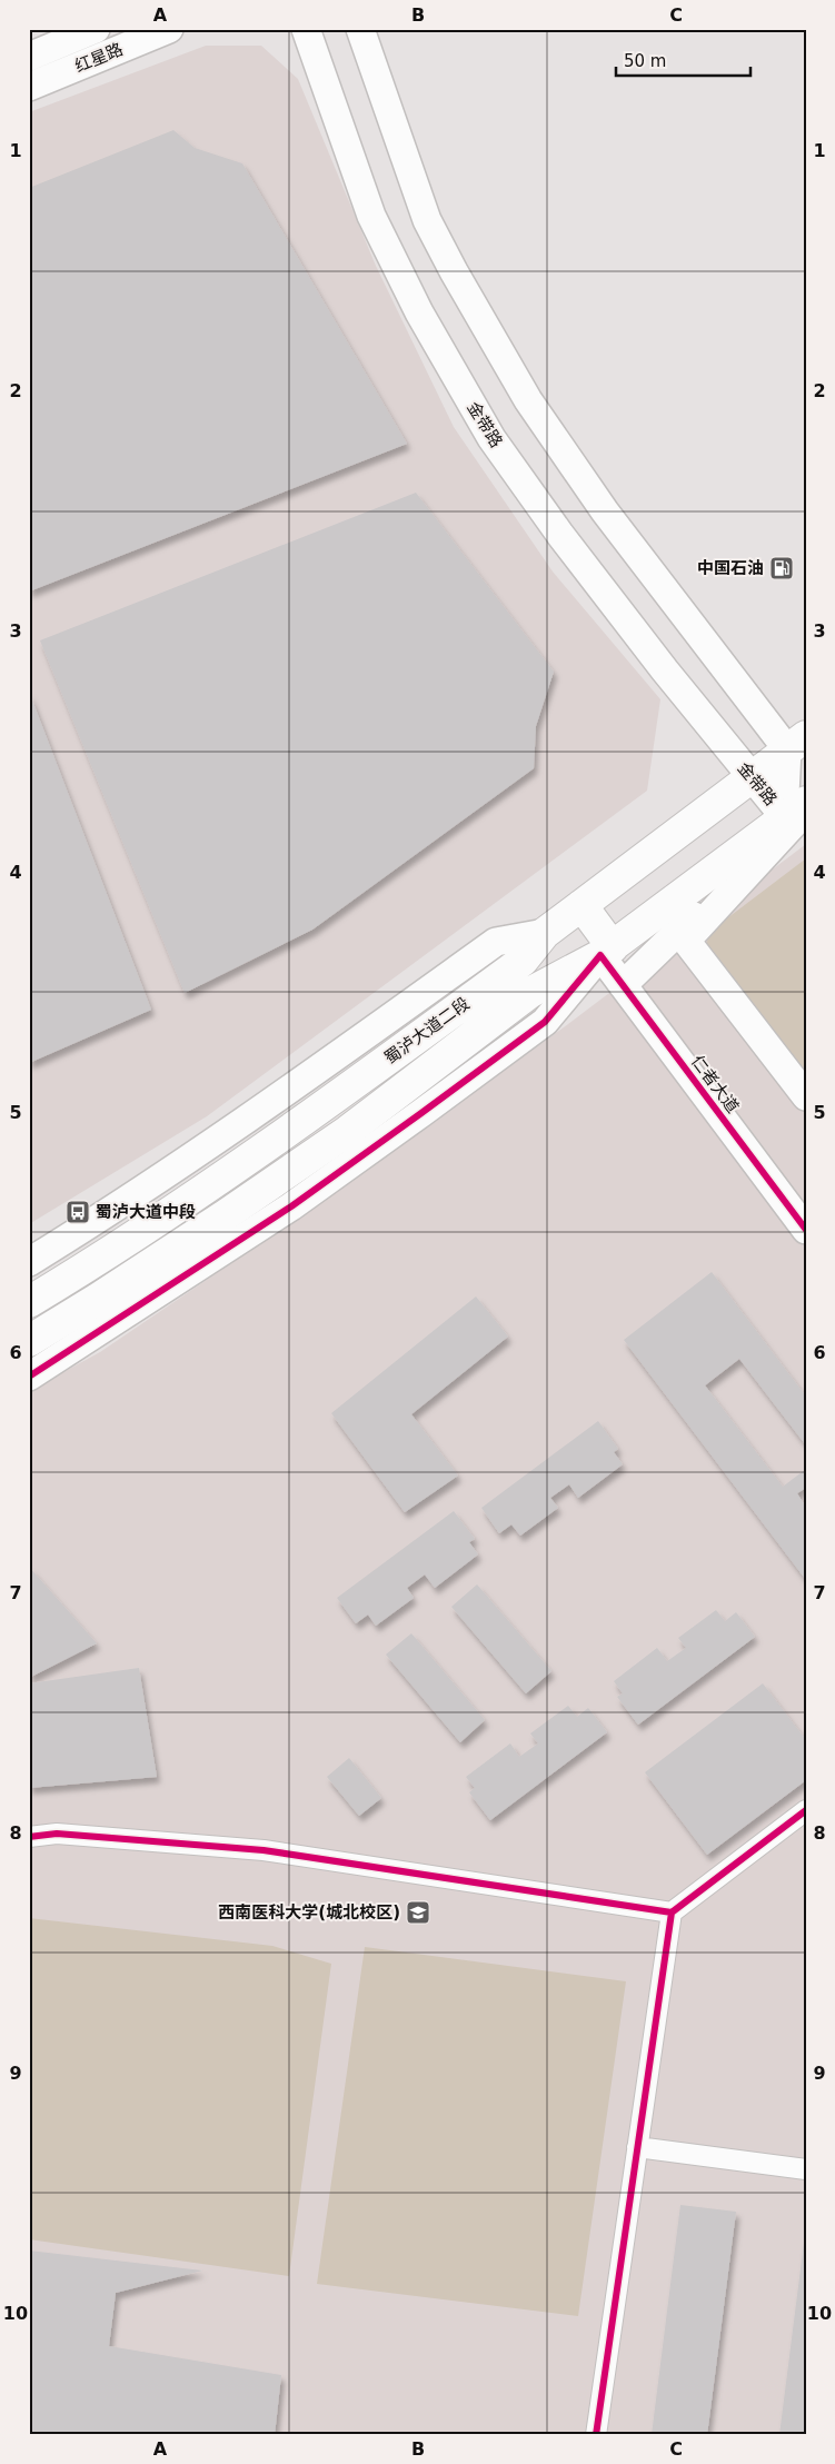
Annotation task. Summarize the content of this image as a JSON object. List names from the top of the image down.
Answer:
{
  "streets": {
    "highway": ["蜀泸大道二段"],
    "street": ["红星路", "金带路", "仁者大道"]
  },
  "crossings": [
    ["金带路", "蜀泸大道二段"],
    ["蜀泸大道二段", "仁者大道"]
  ],
  "places": {
    "fuel station": ["中国石油"],
    "bus stop": ["蜀泸大道中段"],
    "school or university": ["西南医科大学(城北校区)"]
  },
  "scale_bar": "50 m",
  "grid": {
    "columns": ["A", "B", "C"],
    "rows": [
      "1",
      "2",
      "3",
      "4",
      "5",
      "6",
      "7",
      "8",
      "9",
      "10"
    ]
  }
}
